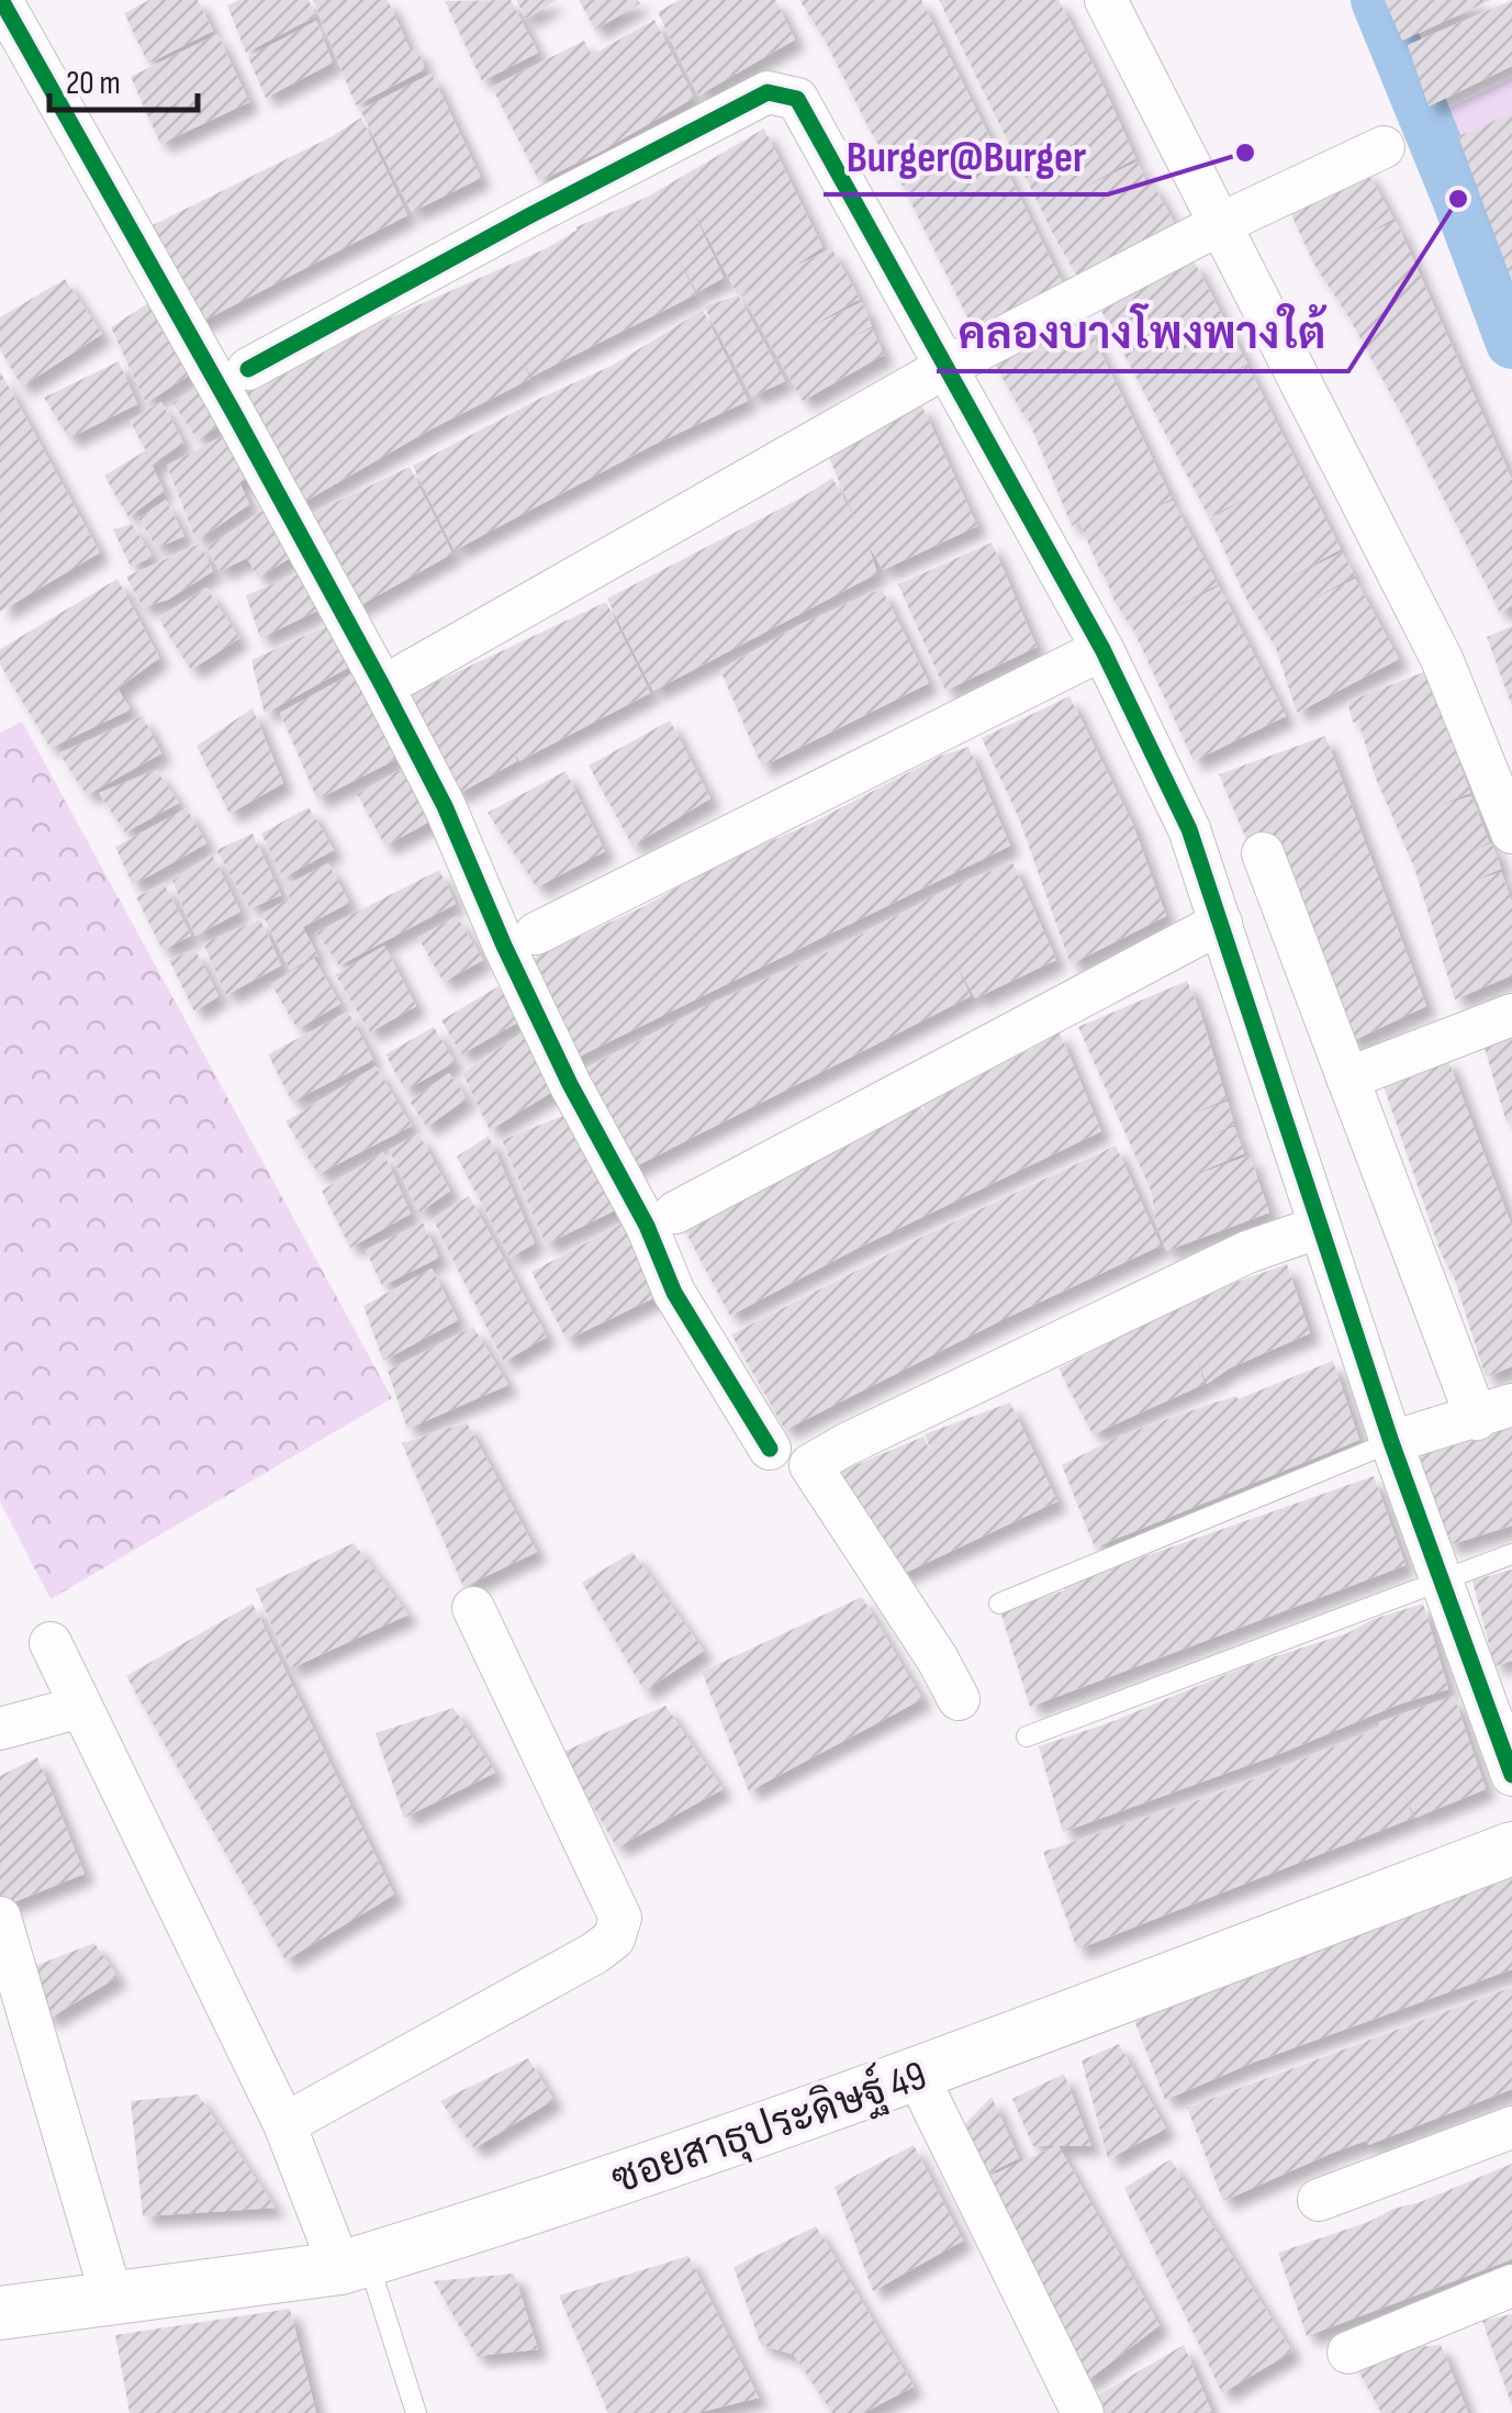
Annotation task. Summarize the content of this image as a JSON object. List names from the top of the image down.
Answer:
{
  "streets": {
    "street": ["ซอยสาธุประดิษฐ์ 49"]
  },
  "places": ["Burger@Burger", "คลองบางโพงพางใต้"],
  "scale_bar": "20 m"
}
